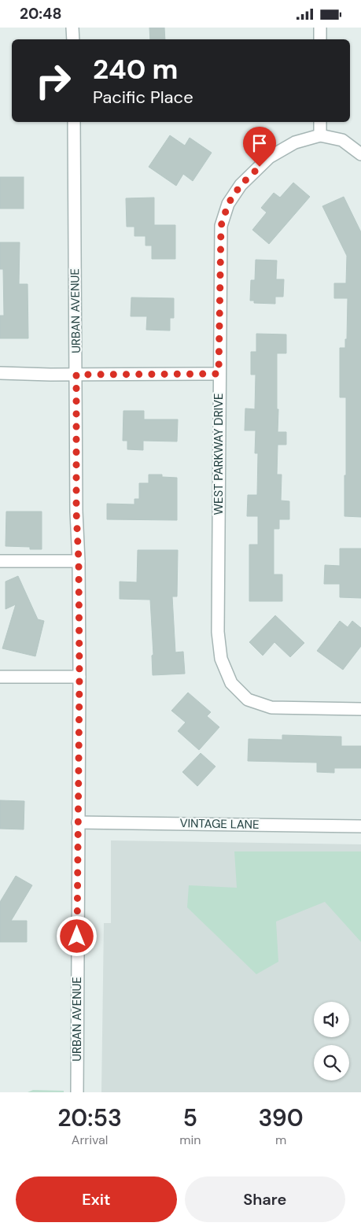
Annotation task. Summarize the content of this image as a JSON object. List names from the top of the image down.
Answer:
{
  "streets": {
    "street": ["URBAN AVENUE", "WEST PARKWAY DRIVE", "VINTAGE LANE"]
  },
  "crossings": [
    ["URBAN AVENUE", "VINTAGE LANE"]
  ],
  "page": {
    "status": "20:48",
    "turn": ["240 m", "Pacific Place"],
    "eta": [
      "20:53",
      "Arrival",
      "5",
      "min",
      "390",
      "m"
    ],
    "buttons": ["Exit", "Share"]
  }
}
